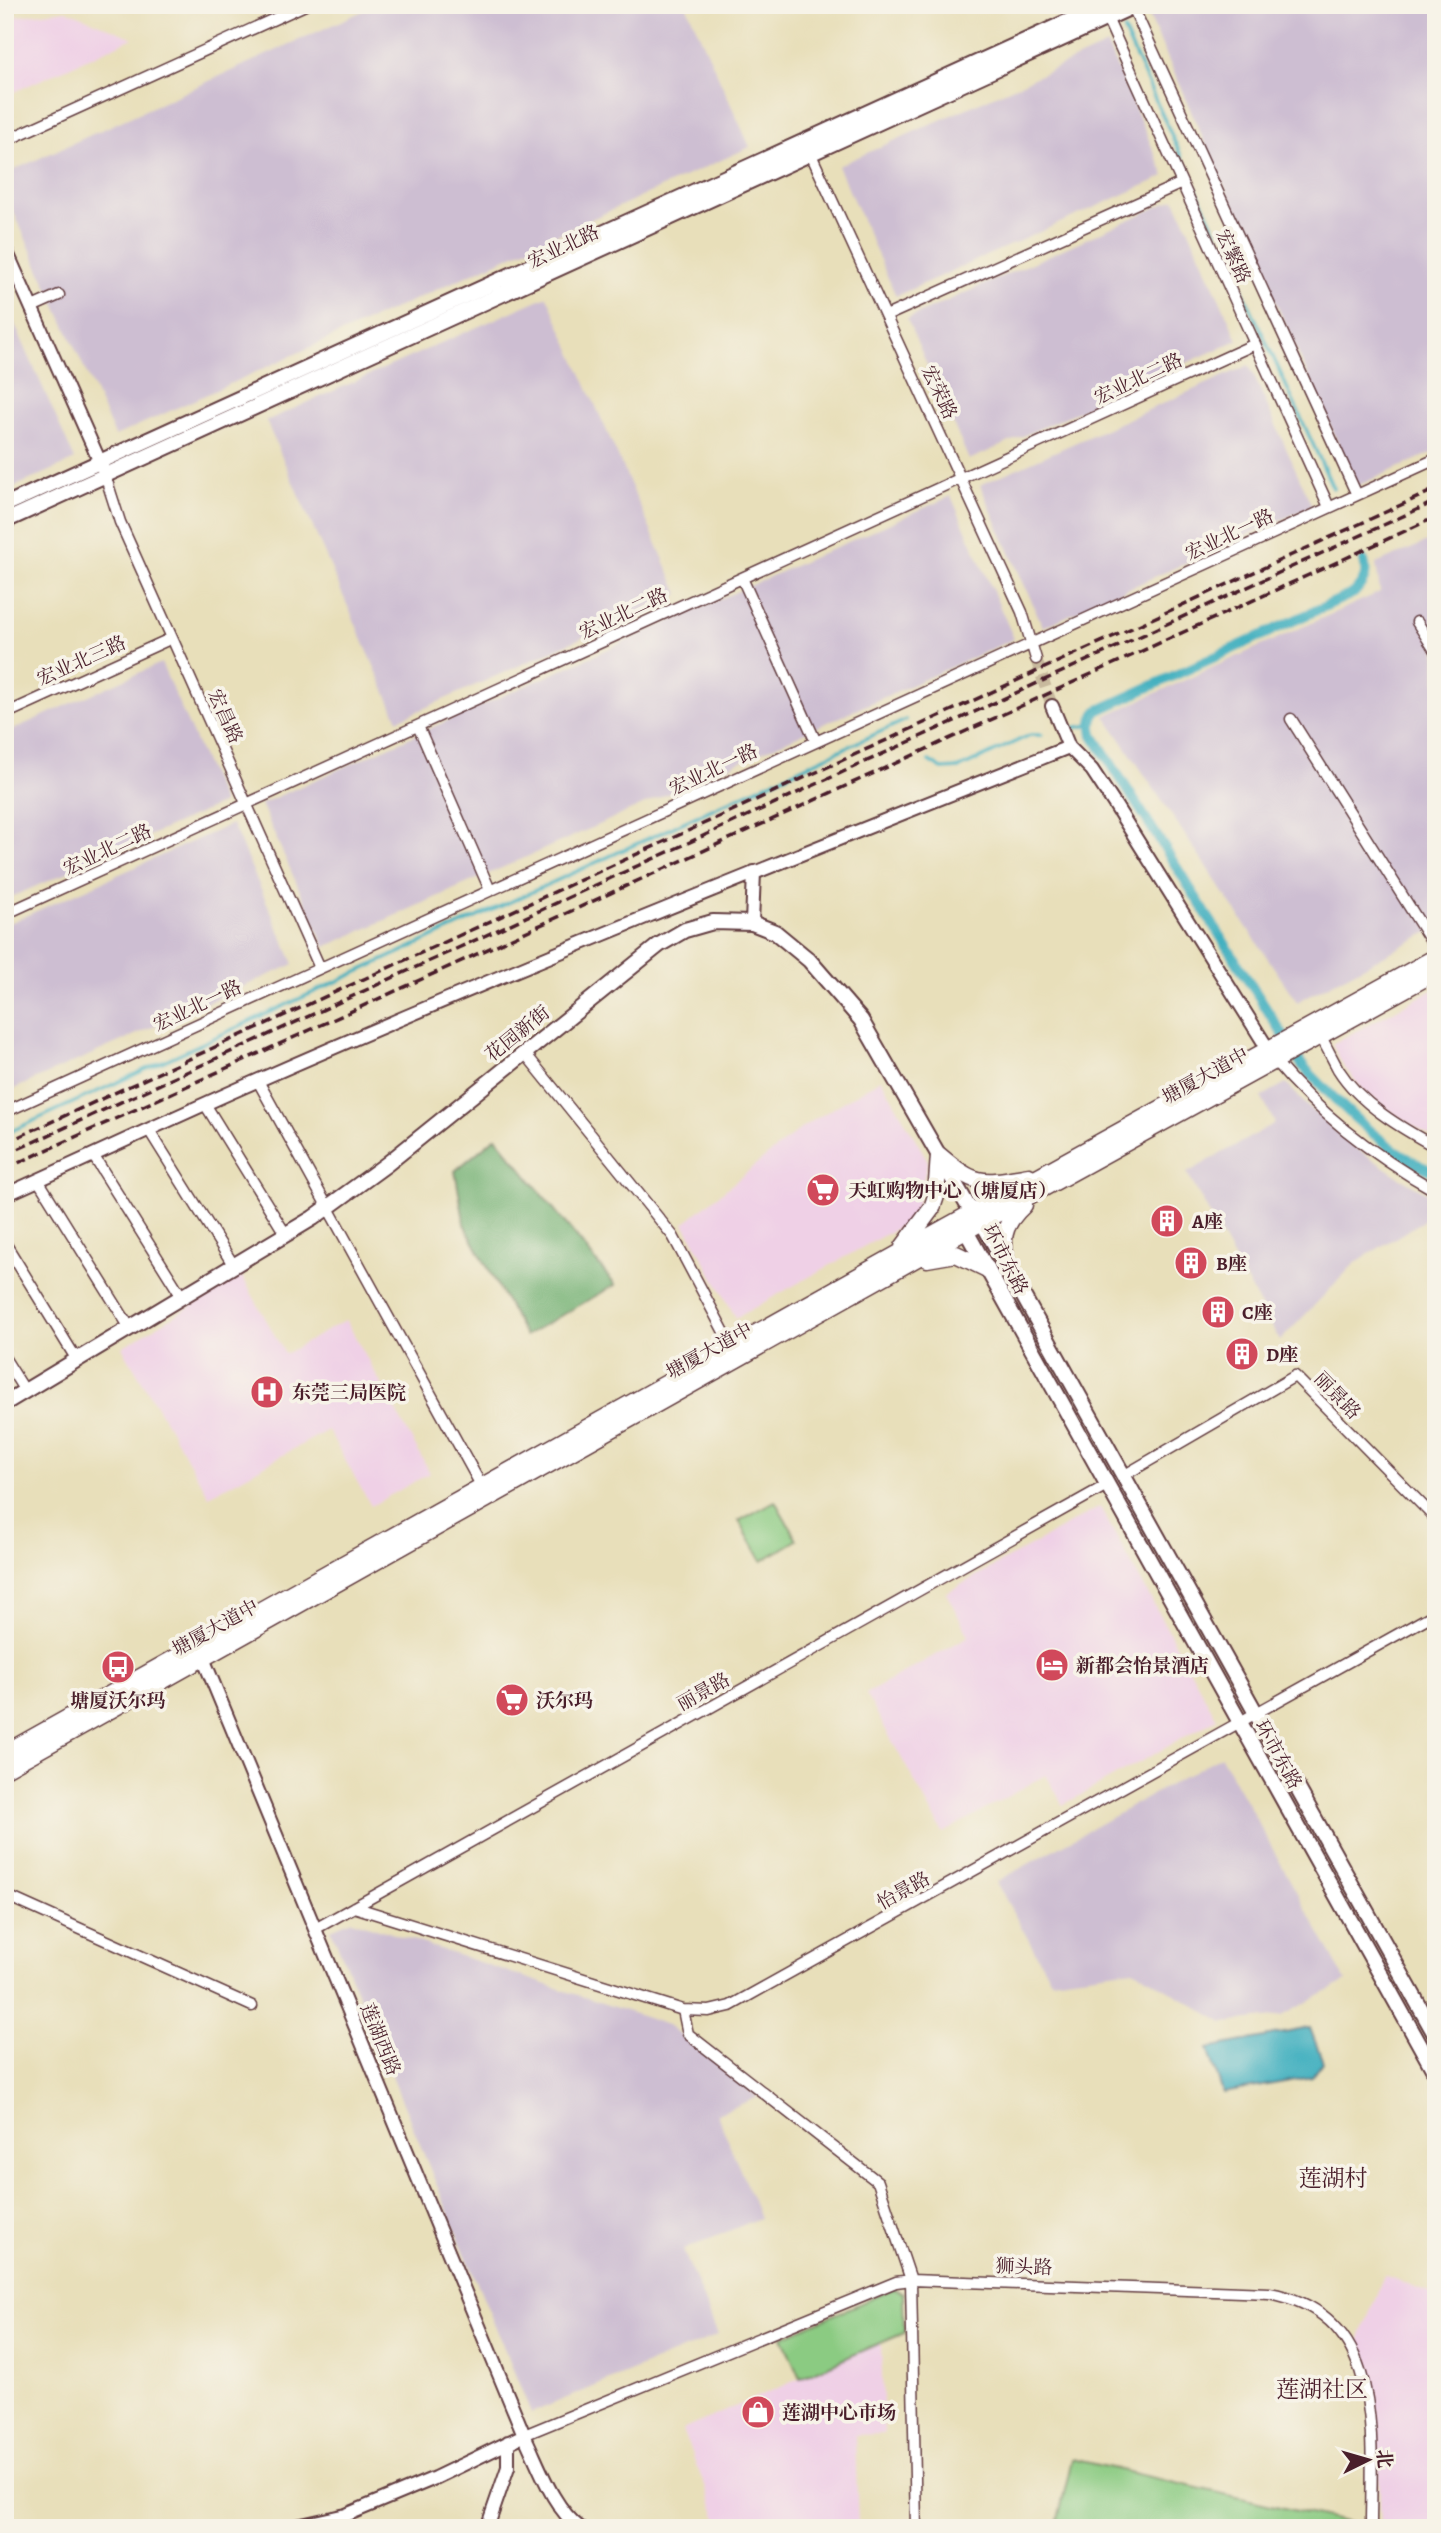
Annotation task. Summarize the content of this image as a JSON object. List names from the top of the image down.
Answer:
{
  "streets": {
    "main road": [
      "宏业北路",
      "花园新街",
      "塘厦大道中",
      "环市东路"
    ],
    "street": [
      "宏繁路",
      "宏业北二路",
      "宏荣路",
      "宏业北一路",
      "宏业北三路",
      "宏昌路",
      "丽景路",
      "怡景路",
      "莲湖西路",
      "狮头路"
    ]
  },
  "crossings": [
    ["宏业北路", "宏繁路"],
    ["宏业北路", "宏荣路"],
    ["宏业北路", "宏昌路"],
    ["宏繁路", "宏业北二路"],
    ["宏繁路", "宏业北一路"],
    ["宏业北二路", "宏荣路"],
    ["宏业北二路", "宏昌路"],
    ["宏荣路", "宏业北一路"],
    ["宏业北一路", "宏昌路"],
    ["宏业北三路", "宏昌路"],
    ["花园新街", "塘厦大道中"],
    ["花园新街", "环市东路"],
    ["塘厦大道中", "环市东路"],
    ["塘厦大道中", "莲湖西路"],
    ["环市东路", "丽景路"],
    ["环市东路", "怡景路"],
    ["丽景路", "怡景路"],
    ["丽景路", "莲湖西路"],
    ["莲湖西路", "狮头路"]
  ],
  "districts": ["莲湖村", "莲湖社区"],
  "places": {
    "supermarket": ["天虹购物中心（塘厦店）", "沃尔玛"],
    "building": [
      "A座",
      "B座",
      "C座",
      "D座"
    ],
    "hospital": ["东莞三局医院"],
    "hotel": ["新都会怡景酒店"],
    "bus stop": ["塘厦沃尔玛"],
    "shop": ["莲湖中心市场"]
  },
  "north": "right"
}
